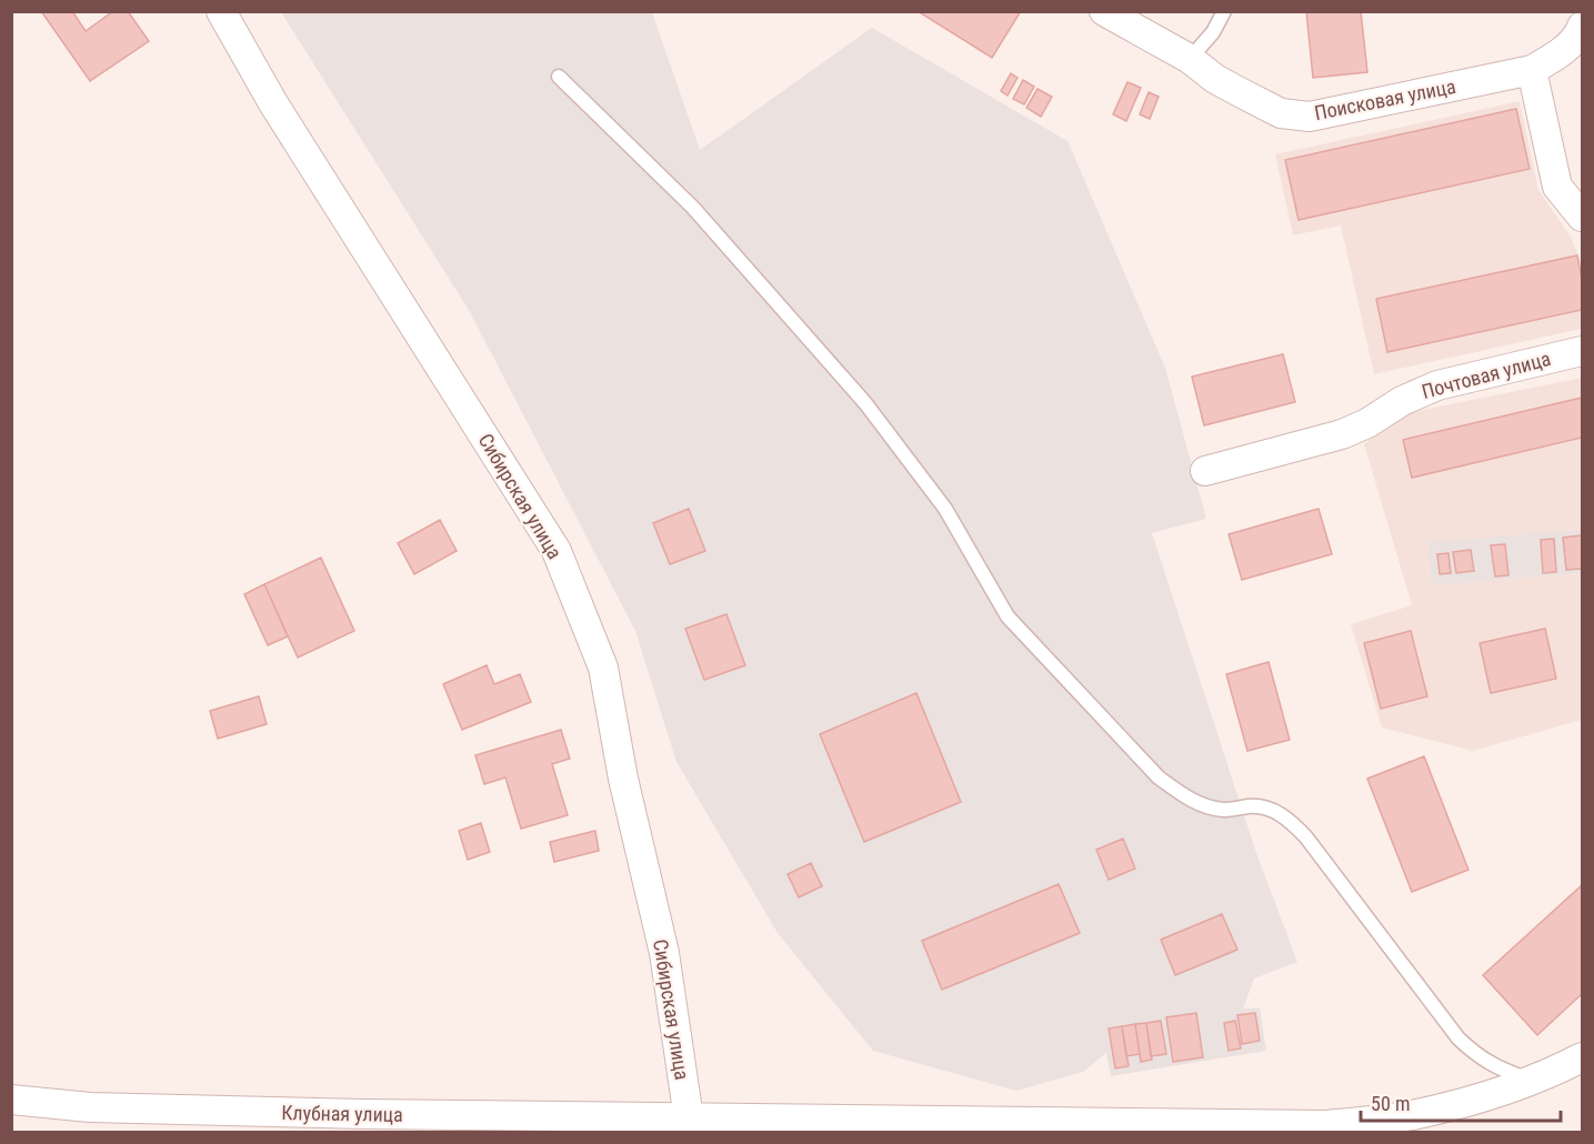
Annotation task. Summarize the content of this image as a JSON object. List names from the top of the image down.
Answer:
{
  "streets": {
    "street": [
      "Поисковая улица",
      "Почтовая улица",
      "Сибирская улица",
      "Клубная улица"
    ]
  },
  "crossings": [
    ["Сибирская улица", "Клубная улица"]
  ],
  "scale_bar": "50 m"
}
